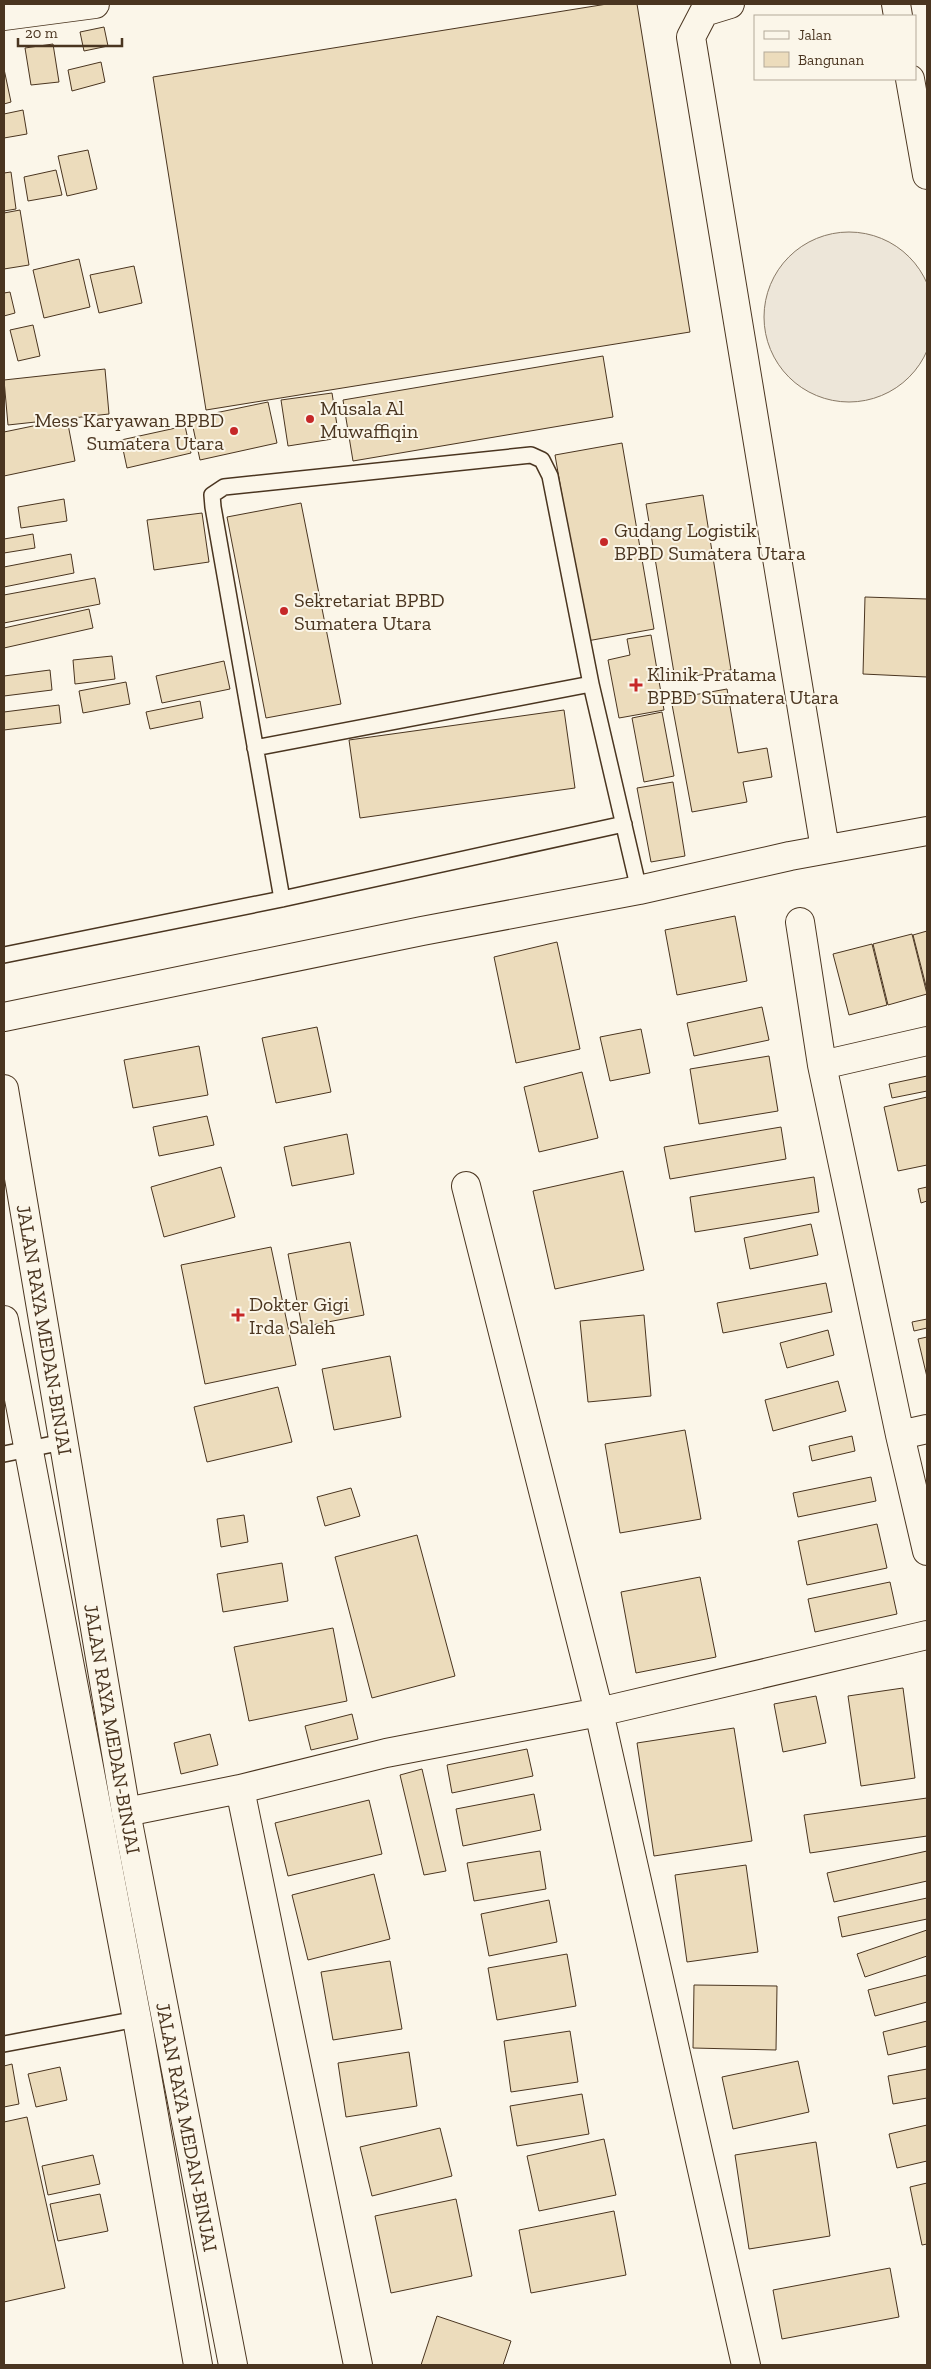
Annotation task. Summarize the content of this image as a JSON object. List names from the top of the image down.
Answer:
{
  "streets": {
    "main road": ["JALAN RAYA MEDAN-BINJAI"]
  },
  "places": {
    "other": [
      "Musala Al Muwaffiqin",
      "Mess Karyawan BPBD Sumatera Utara",
      "Gudang Logistik BPBD Sumatera Utara",
      "Sekretariat BPBD Sumatera Utara"
    ],
    "health": ["Klinik Pratama BPBD Sumatera Utara", "Dokter Gigi Irda Saleh"]
  },
  "legend": ["Jalan", "Bangunan"],
  "scale_bar": "20 m"
}
